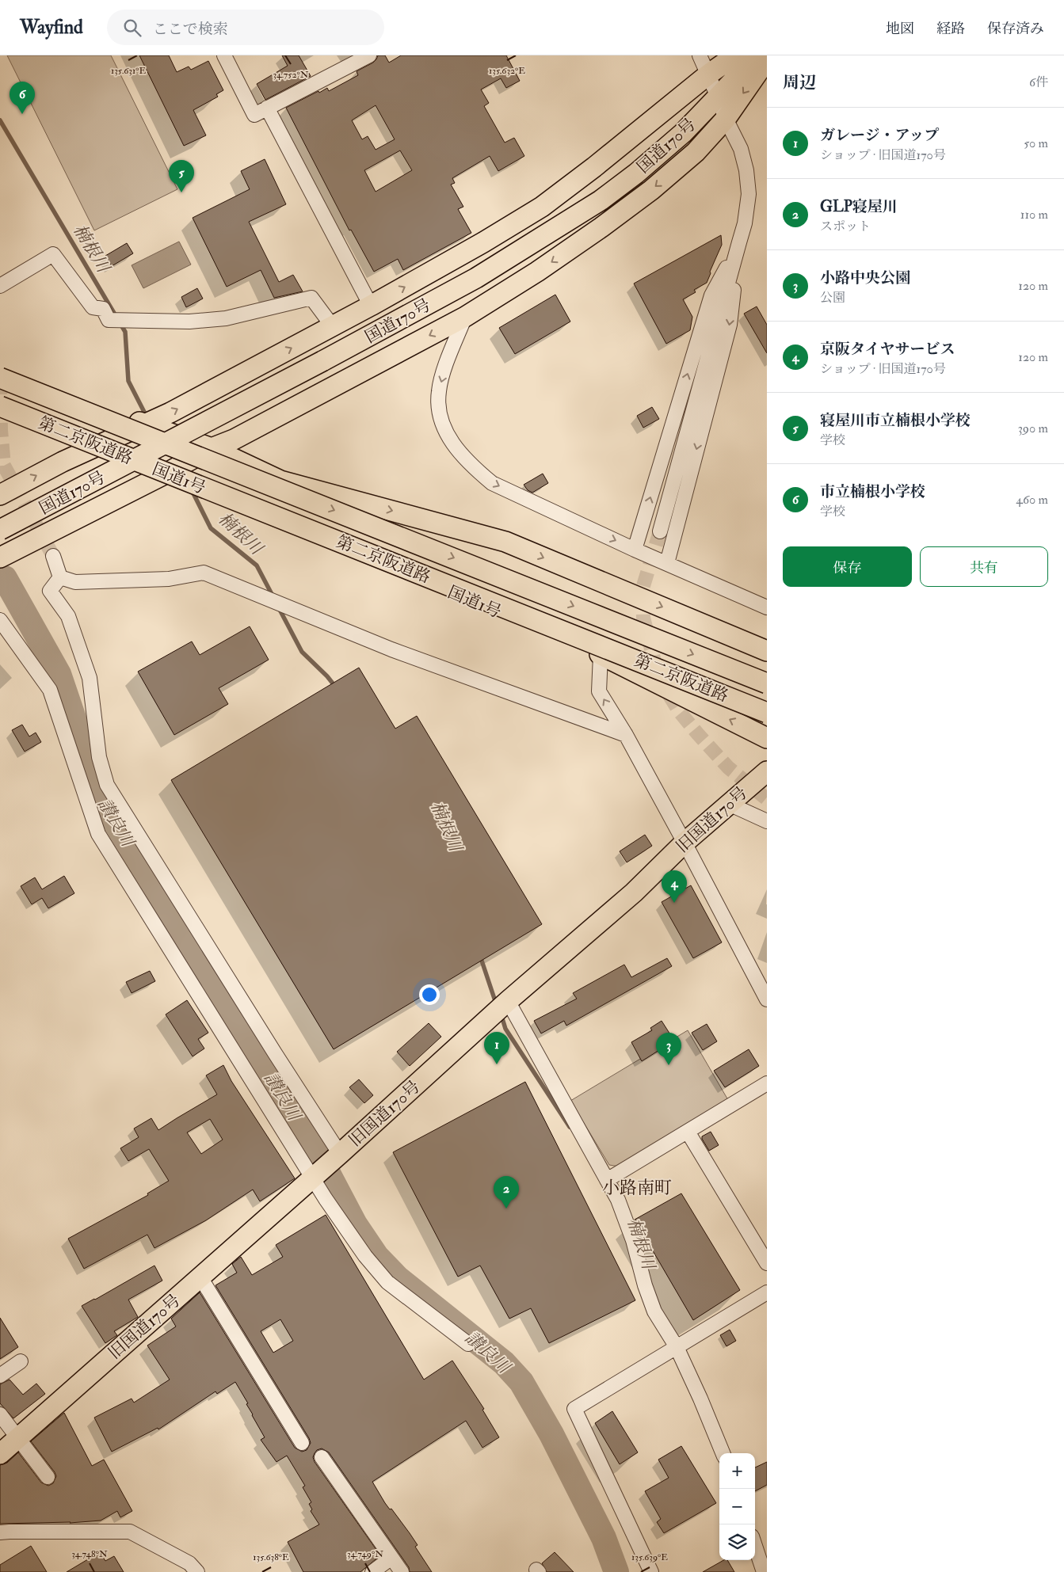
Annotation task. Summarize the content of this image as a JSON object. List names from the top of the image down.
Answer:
{
  "streets": {
    "highway": [
      "国道170号",
      "第二京阪道路",
      "国道1号",
      "旧国道170号"
    ]
  },
  "districts": ["小路南町"],
  "water": ["楠根川", "讃良川"],
  "page": {
    "header": "Wayfind",
    "search": "ここで検索",
    "nav": ["地図", "経路", "保存済み"],
    "heading": ["周辺", "6件"],
    "pins": [
      "6",
      "5",
      "4",
      "1",
      "3",
      "2"
    ],
    "list": [
      {
        "mark": "1",
        "name": "ガレージ・アップ",
        "note": "ショップ · 旧国道170号",
        "value": "50 m"
      },
      {
        "mark": "2",
        "name": "GLP寝屋川",
        "note": "スポット",
        "value": "110 m"
      },
      {
        "mark": "3",
        "name": "小路中央公園",
        "note": "公園",
        "value": "120 m"
      },
      {
        "mark": "4",
        "name": "京阪タイヤサービス",
        "note": "ショップ · 旧国道170号",
        "value": "120 m"
      },
      {
        "mark": "5",
        "name": "寝屋川市立楠根小学校",
        "note": "学校",
        "value": "390 m"
      },
      {
        "mark": "6",
        "name": "市立楠根小学校",
        "note": "学校",
        "value": "460 m"
      }
    ],
    "buttons": ["保存", "共有"],
    "map_buttons": ["+", "−"]
  },
  "coordinates": [
    "135.632°E",
    "135.631°E",
    "34.752°N",
    "34.748°N",
    "34.749°N",
    "135.638°E",
    "135.639°E"
  ]
}
